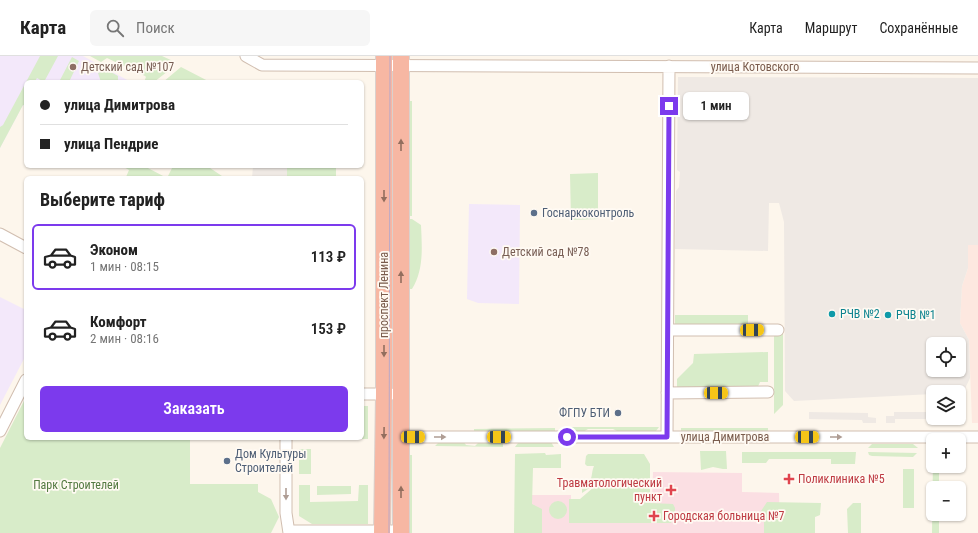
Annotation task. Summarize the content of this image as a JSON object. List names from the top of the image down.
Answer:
{
  "streets": {
    "highway": ["проспект Ленина"],
    "street": ["улица Котовского", "улица Димитрова"]
  },
  "crossings": [
    ["улица Котовского", "проспект Ленина"],
    ["проспект Ленина", "улица Димитрова"]
  ],
  "one_way": ["улица Димитрова"],
  "parks": ["Парк Строителей"],
  "places": {
    "other": [
      "Детский сад №107",
      "Госнаркоконтроль",
      "Детский сад №78",
      "РЧВ №2",
      "РЧВ №1",
      "ФГПУ БТИ",
      "Дом Культуры Строителей"
    ],
    "health": ["Поликлиника №5", "Травматологический пункт", "Городская больница №7"]
  },
  "page": {
    "header": "Карта",
    "search": "Поиск",
    "nav": ["Карта", "Маршрут", "Сохранённые"],
    "banner": ["улица Димитрова", "улица Пендрие"],
    "bubble": "1 мин",
    "heading": "Выберите тариф",
    "list": [
      {
        "name": "Эконом",
        "note": "1 мин · 08:15",
        "value": "113 ₽"
      },
      {
        "name": "Комфорт",
        "note": "2 мин · 08:16",
        "value": "153 ₽"
      }
    ],
    "map_buttons": ["+", "−"],
    "buttons": "Заказать"
  }
}
